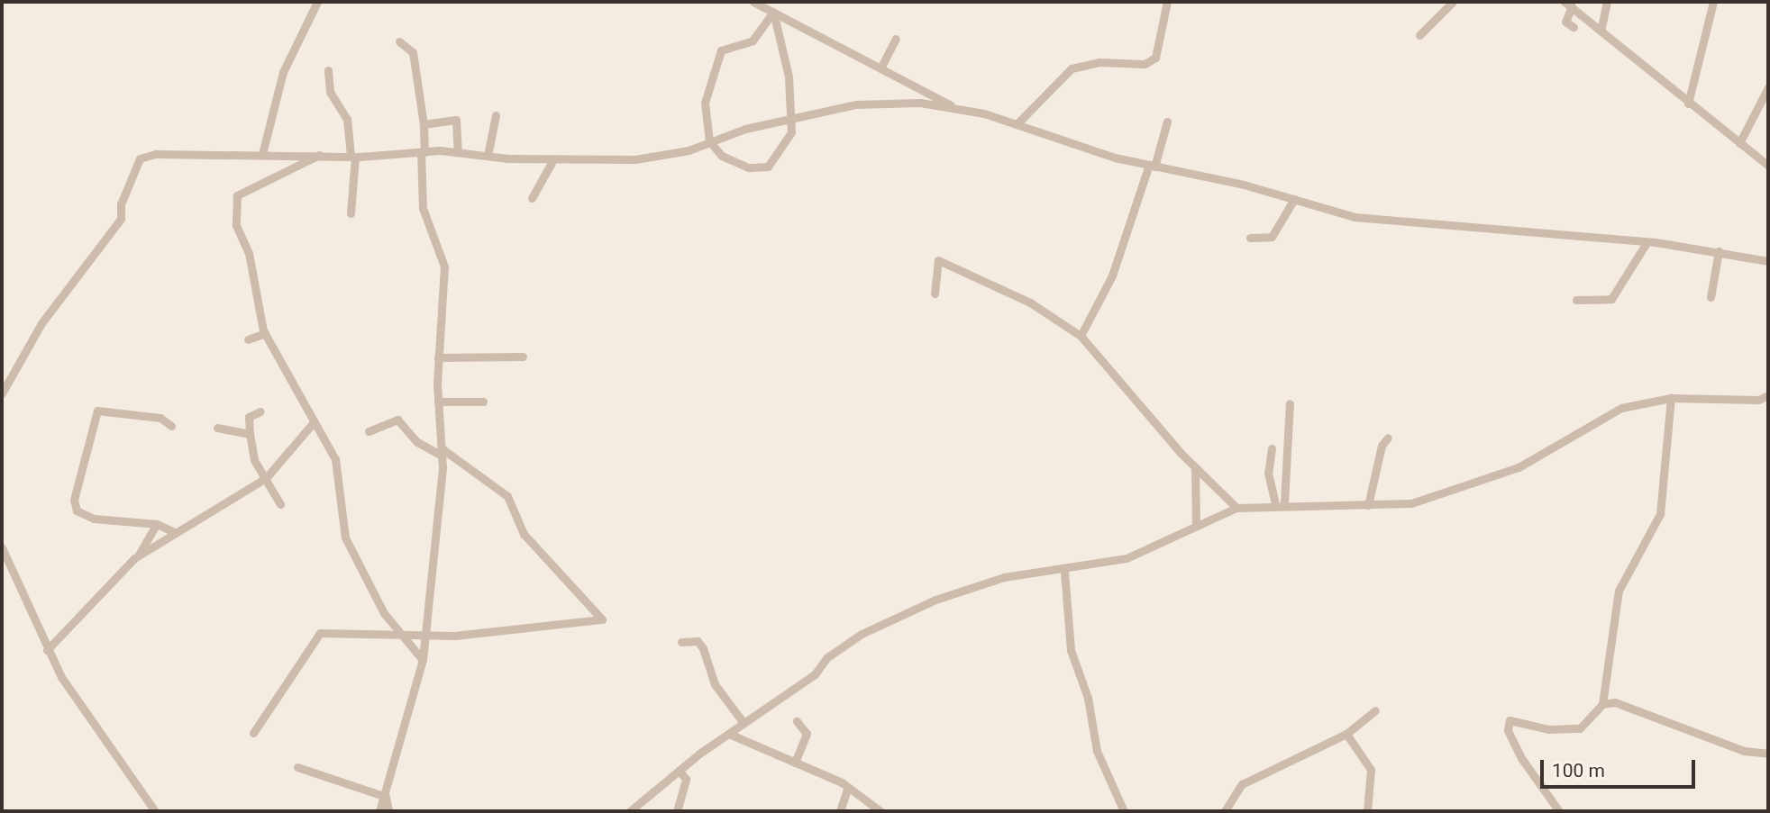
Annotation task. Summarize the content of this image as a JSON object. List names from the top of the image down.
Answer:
{
  "scale_bar": "100 m"
}
